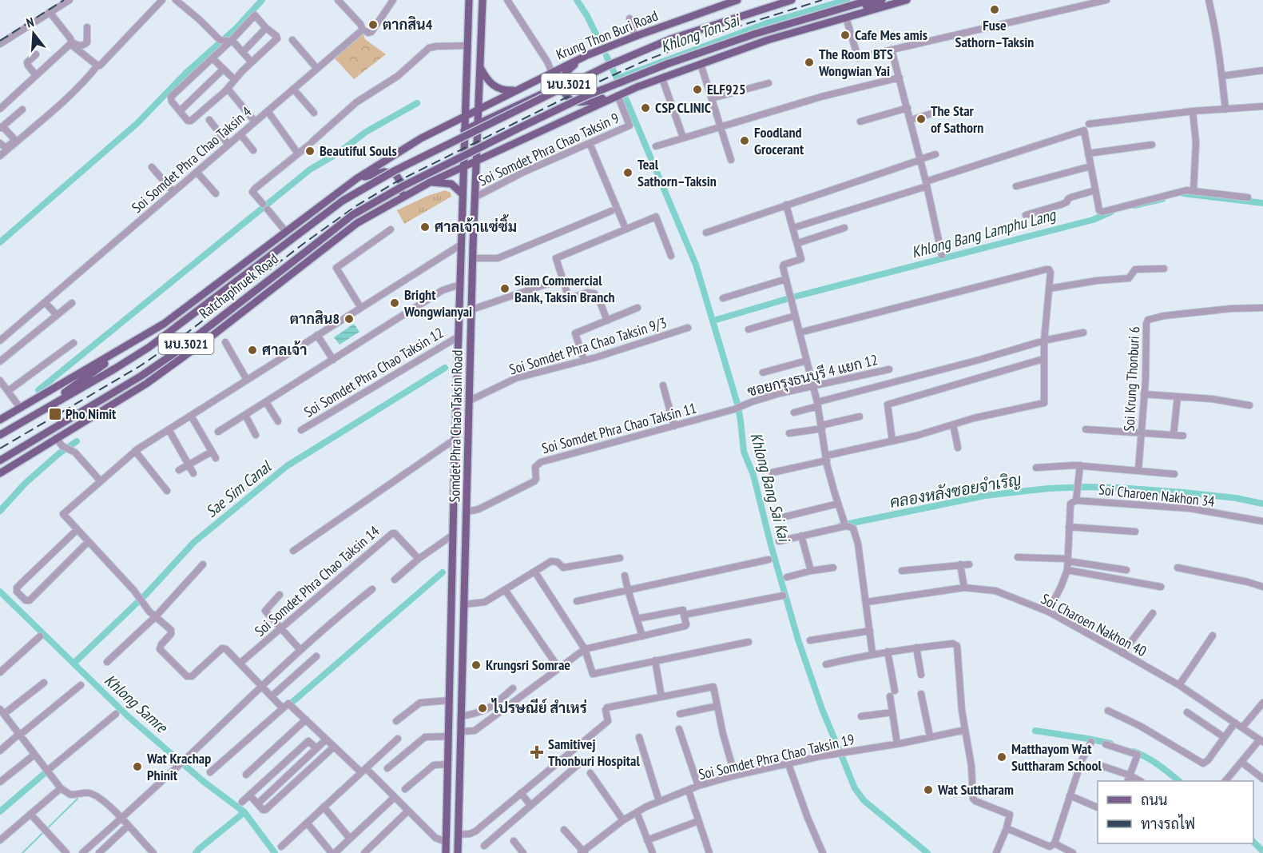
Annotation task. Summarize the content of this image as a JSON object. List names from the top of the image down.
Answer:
{
  "streets": {
    "main road": [
      "Krung Thon Buri Road",
      "นบ.3021",
      "Ratchaphruek Road",
      "Somdet Phra Chao Taksin Road"
    ],
    "street": [
      "Soi Somdet Phra Chao Taksin 9",
      "Soi Somdet Phra Chao Taksin 4",
      "Soi Somdet Phra Chao Taksin 9/3",
      "Soi Somdet Phra Chao Taksin 12",
      "ซอยกรุงธนบุรี 4 แยก 12",
      "Soi Krung Thonburi 6",
      "Soi Somdet Phra Chao Taksin 11",
      "Soi Charoen Nakhon 34",
      "Soi Somdet Phra Chao Taksin 14",
      "Soi Charoen Nakhon 40",
      "Soi Somdet Phra Chao Taksin 19"
    ]
  },
  "crossings": [
    ["Krung Thon Buri Road", "Ratchaphruek Road"],
    ["Krung Thon Buri Road", "Somdet Phra Chao Taksin Road"],
    ["นบ.3021", "Ratchaphruek Road"],
    ["นบ.3021", "Somdet Phra Chao Taksin Road"],
    ["Soi Somdet Phra Chao Taksin 9", "Somdet Phra Chao Taksin Road"],
    ["Ratchaphruek Road", "Somdet Phra Chao Taksin Road"],
    ["Soi Somdet Phra Chao Taksin 9/3", "Somdet Phra Chao Taksin Road"],
    ["Soi Somdet Phra Chao Taksin 12", "Somdet Phra Chao Taksin Road"],
    ["ซอยกรุงธนบุรี 4 แยก 12", "Soi Somdet Phra Chao Taksin 11"],
    ["Somdet Phra Chao Taksin Road", "Soi Somdet Phra Chao Taksin 11"]
  ],
  "water": [
    "Khlong Ton Sai",
    "Khlong Bang Lamphu Lang",
    "Khlong Bang Sai Kai",
    "Sae Sim Canal",
    "คลองหลังซอยจำเริญ",
    "Khlong Samre"
  ],
  "places": {
    "other": [
      "Fuse Sathorn–Taksin",
      "ตากสิน4",
      "Cafe Mes amis",
      "The Room BTS Wongwian Yai",
      "ELF925",
      "CSP CLINIC",
      "The Star of Sathorn",
      "Foodland Grocerant",
      "Beautiful Souls",
      "Teal Sathorn–Taksin",
      "ศาลเจ้าแซ่ซิ้ม",
      "Siam Commercial Bank, Taksin Branch",
      "Bright Wongwianyai",
      "ตากสิน8",
      "ศาลเจ้า",
      "Krungsri Somrae",
      "ไปรษณีย์ สำเหร่",
      "Matthayom Wat Suttharam School",
      "Wat Krachap Phinit",
      "Wat Suttharam"
    ],
    "transit": ["Pho Nimit"],
    "health": ["Samitivej Thonburi Hospital"]
  },
  "legend": ["ถนน", "ทางรถไฟ"],
  "north": "top"
}
